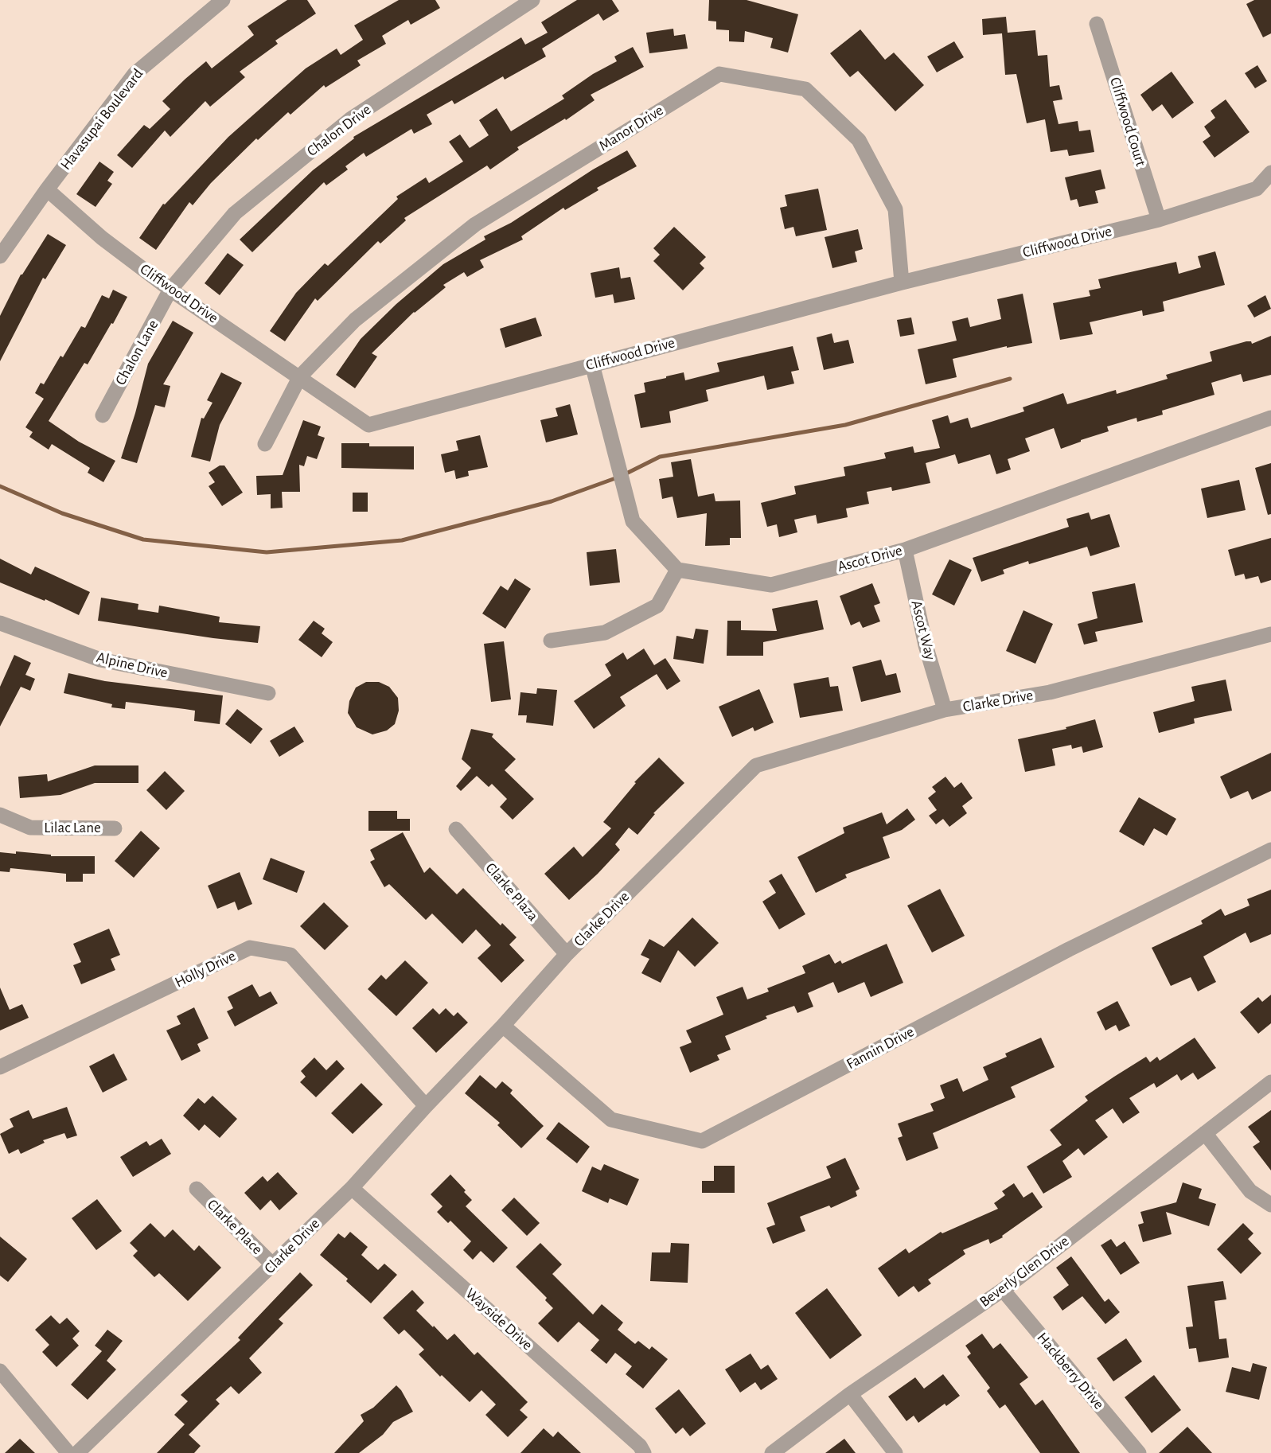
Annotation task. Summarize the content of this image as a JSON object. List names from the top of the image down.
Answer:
{
  "streets": {
    "street": [
      "Havasupai Boulevard",
      "Cliffwood Court",
      "Manor Drive",
      "Chalon Drive",
      "Cliffwood Drive",
      "Chalon Lane",
      "Ascot Drive",
      "Ascot Way",
      "Alpine Drive",
      "Clarke Drive",
      "Lilac Lane",
      "Clarke Plaza",
      "Holly Drive",
      "Fannin Drive",
      "Clarke Place",
      "Beverly Glen Drive",
      "Wayside Drive",
      "Hackberry Drive"
    ]
  },
  "crossings": [
    ["Havasupai Boulevard", "Cliffwood Drive"],
    ["Cliffwood Court", "Cliffwood Drive"],
    ["Manor Drive", "Cliffwood Drive"],
    ["Chalon Drive", "Cliffwood Drive"],
    ["Chalon Drive", "Chalon Lane"],
    ["Cliffwood Drive", "Chalon Lane"],
    ["Ascot Drive", "Ascot Way"],
    ["Ascot Way", "Clarke Drive"],
    ["Clarke Drive", "Clarke Plaza"],
    ["Clarke Drive", "Holly Drive"],
    ["Clarke Drive", "Fannin Drive"],
    ["Clarke Drive", "Clarke Place"],
    ["Clarke Drive", "Wayside Drive"],
    ["Beverly Glen Drive", "Hackberry Drive"]
  ]
}
